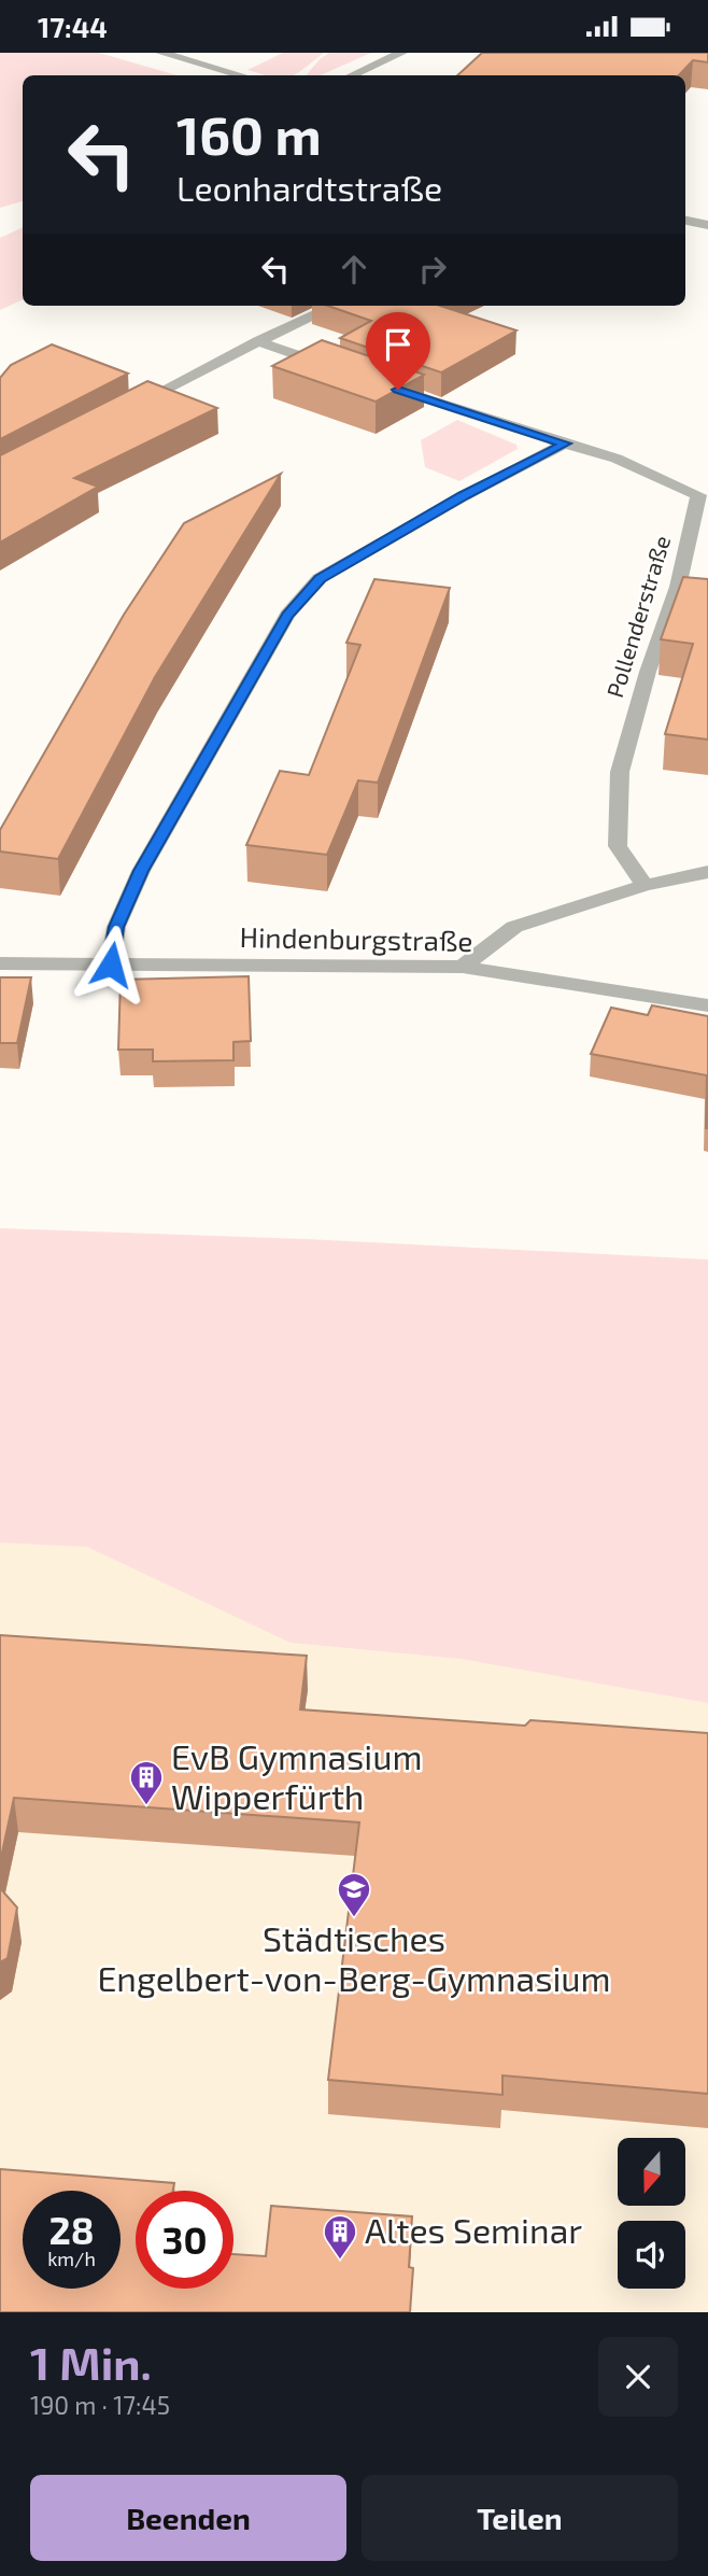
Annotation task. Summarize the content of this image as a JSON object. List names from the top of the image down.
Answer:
{
  "streets": {
    "street": ["Pollenderstraße", "Hindenburgstraße"]
  },
  "places": {
    "building": ["EvB Gymnasium Wipperfürth", "Altes Seminar"],
    "school or university": ["Städtisches Engelbert-von-Berg-Gymnasium"]
  },
  "north": "bottom",
  "page": {
    "status": "17:44",
    "turn": ["160 m", "Leonhardtstraße"],
    "speed": "28 km/h",
    "limit": "30",
    "heading": ["1 Min.", "190 m · 17:45"],
    "buttons": ["Beenden", "Teilen"]
  }
}
